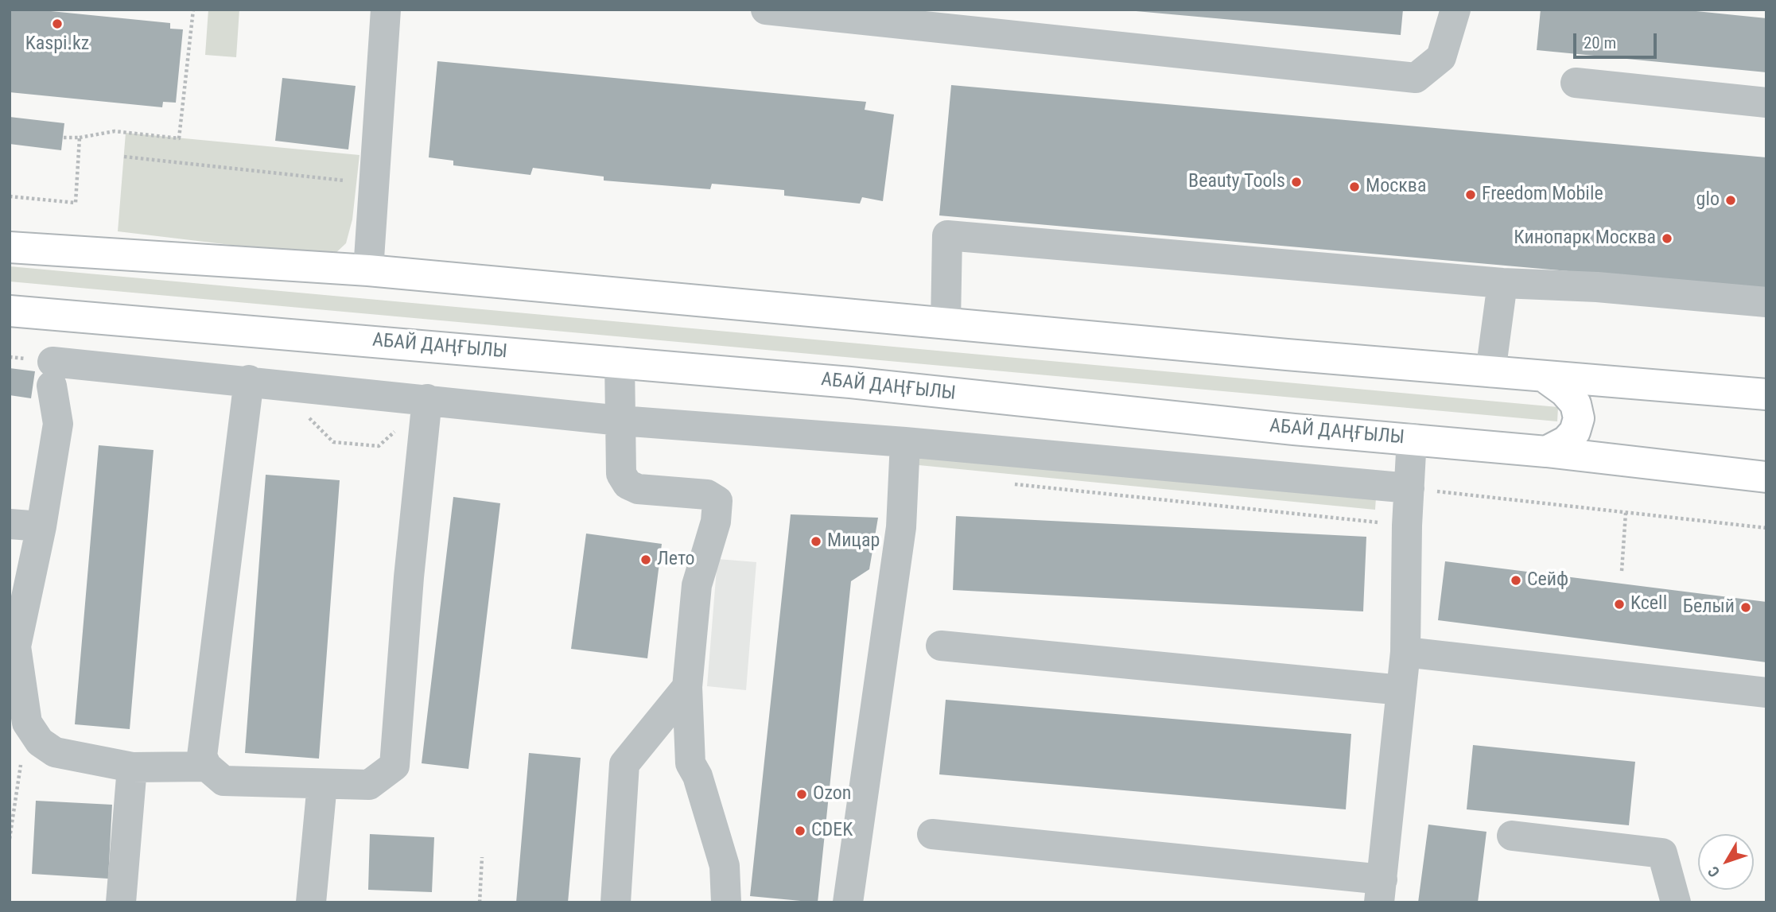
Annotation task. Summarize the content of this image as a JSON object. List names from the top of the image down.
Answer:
{
  "streets": {
    "main road": ["АБАЙ ДАҢҒЫЛЫ"]
  },
  "places": [
    "Kaspi.kz",
    "Beauty Tools",
    "Москва",
    "Freedom Mobile",
    "glo",
    "Кинопарк Москва",
    "Мицар",
    "Лето",
    "Сейф",
    "Kcell",
    "Белый",
    "Ozon",
    "CDEK"
  ],
  "scale_bar": "20 m",
  "north": "bottom left"
}
